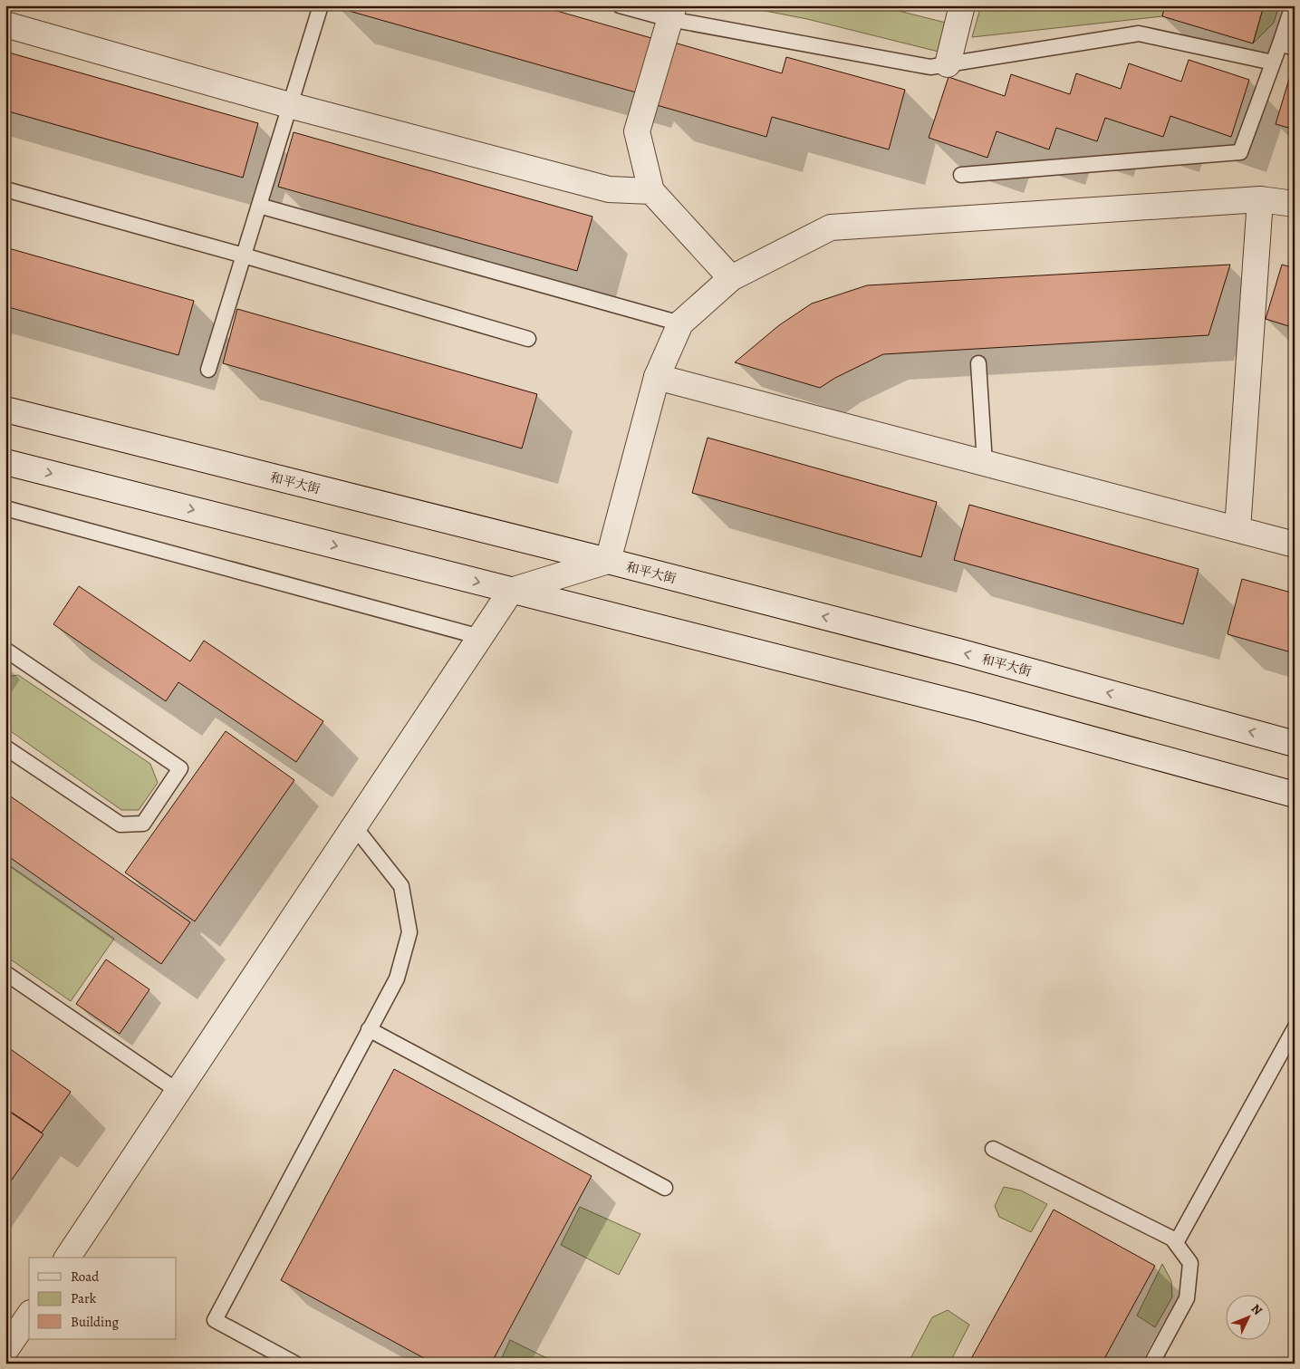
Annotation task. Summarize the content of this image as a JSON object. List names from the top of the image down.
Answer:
{
  "streets": {
    "street": ["和平大街"]
  },
  "legend": ["Road", "Park", "Building"],
  "north": "top right"
}
